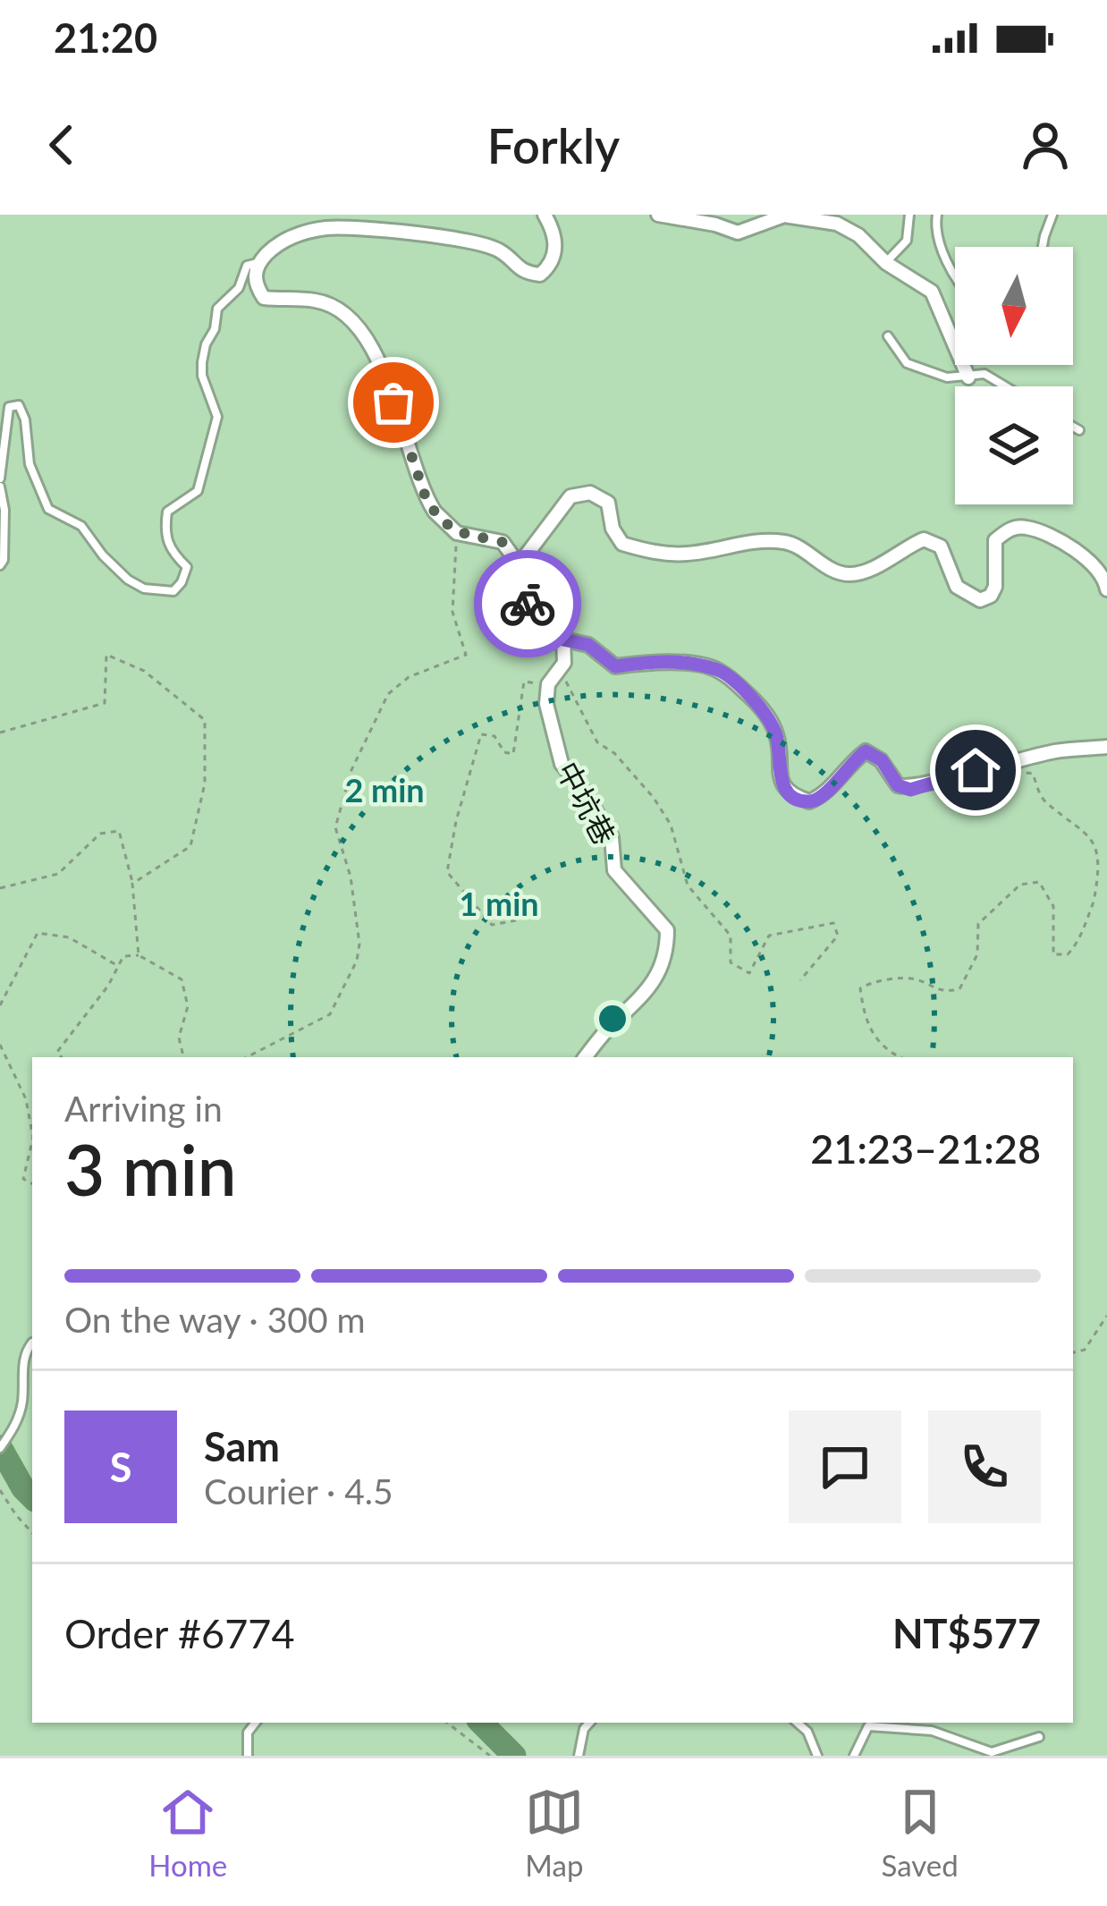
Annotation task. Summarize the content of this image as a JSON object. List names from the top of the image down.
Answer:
{
  "streets": {
    "street": ["中坑巷"]
  },
  "north": "bottom",
  "page": {
    "status": "21:20",
    "header": "Forkly",
    "heading": ["3 min", "Arriving in", "21:23–21:28"],
    "panel": [
      "Sam",
      "Courier · 4.5",
      "Order #6774",
      "NT$577"
    ],
    "bar": "On the way · 300 m",
    "round": "S",
    "tabs": ["Home", "Map", "Saved"]
  },
  "rings": ["2 min", "1 min"]
}
